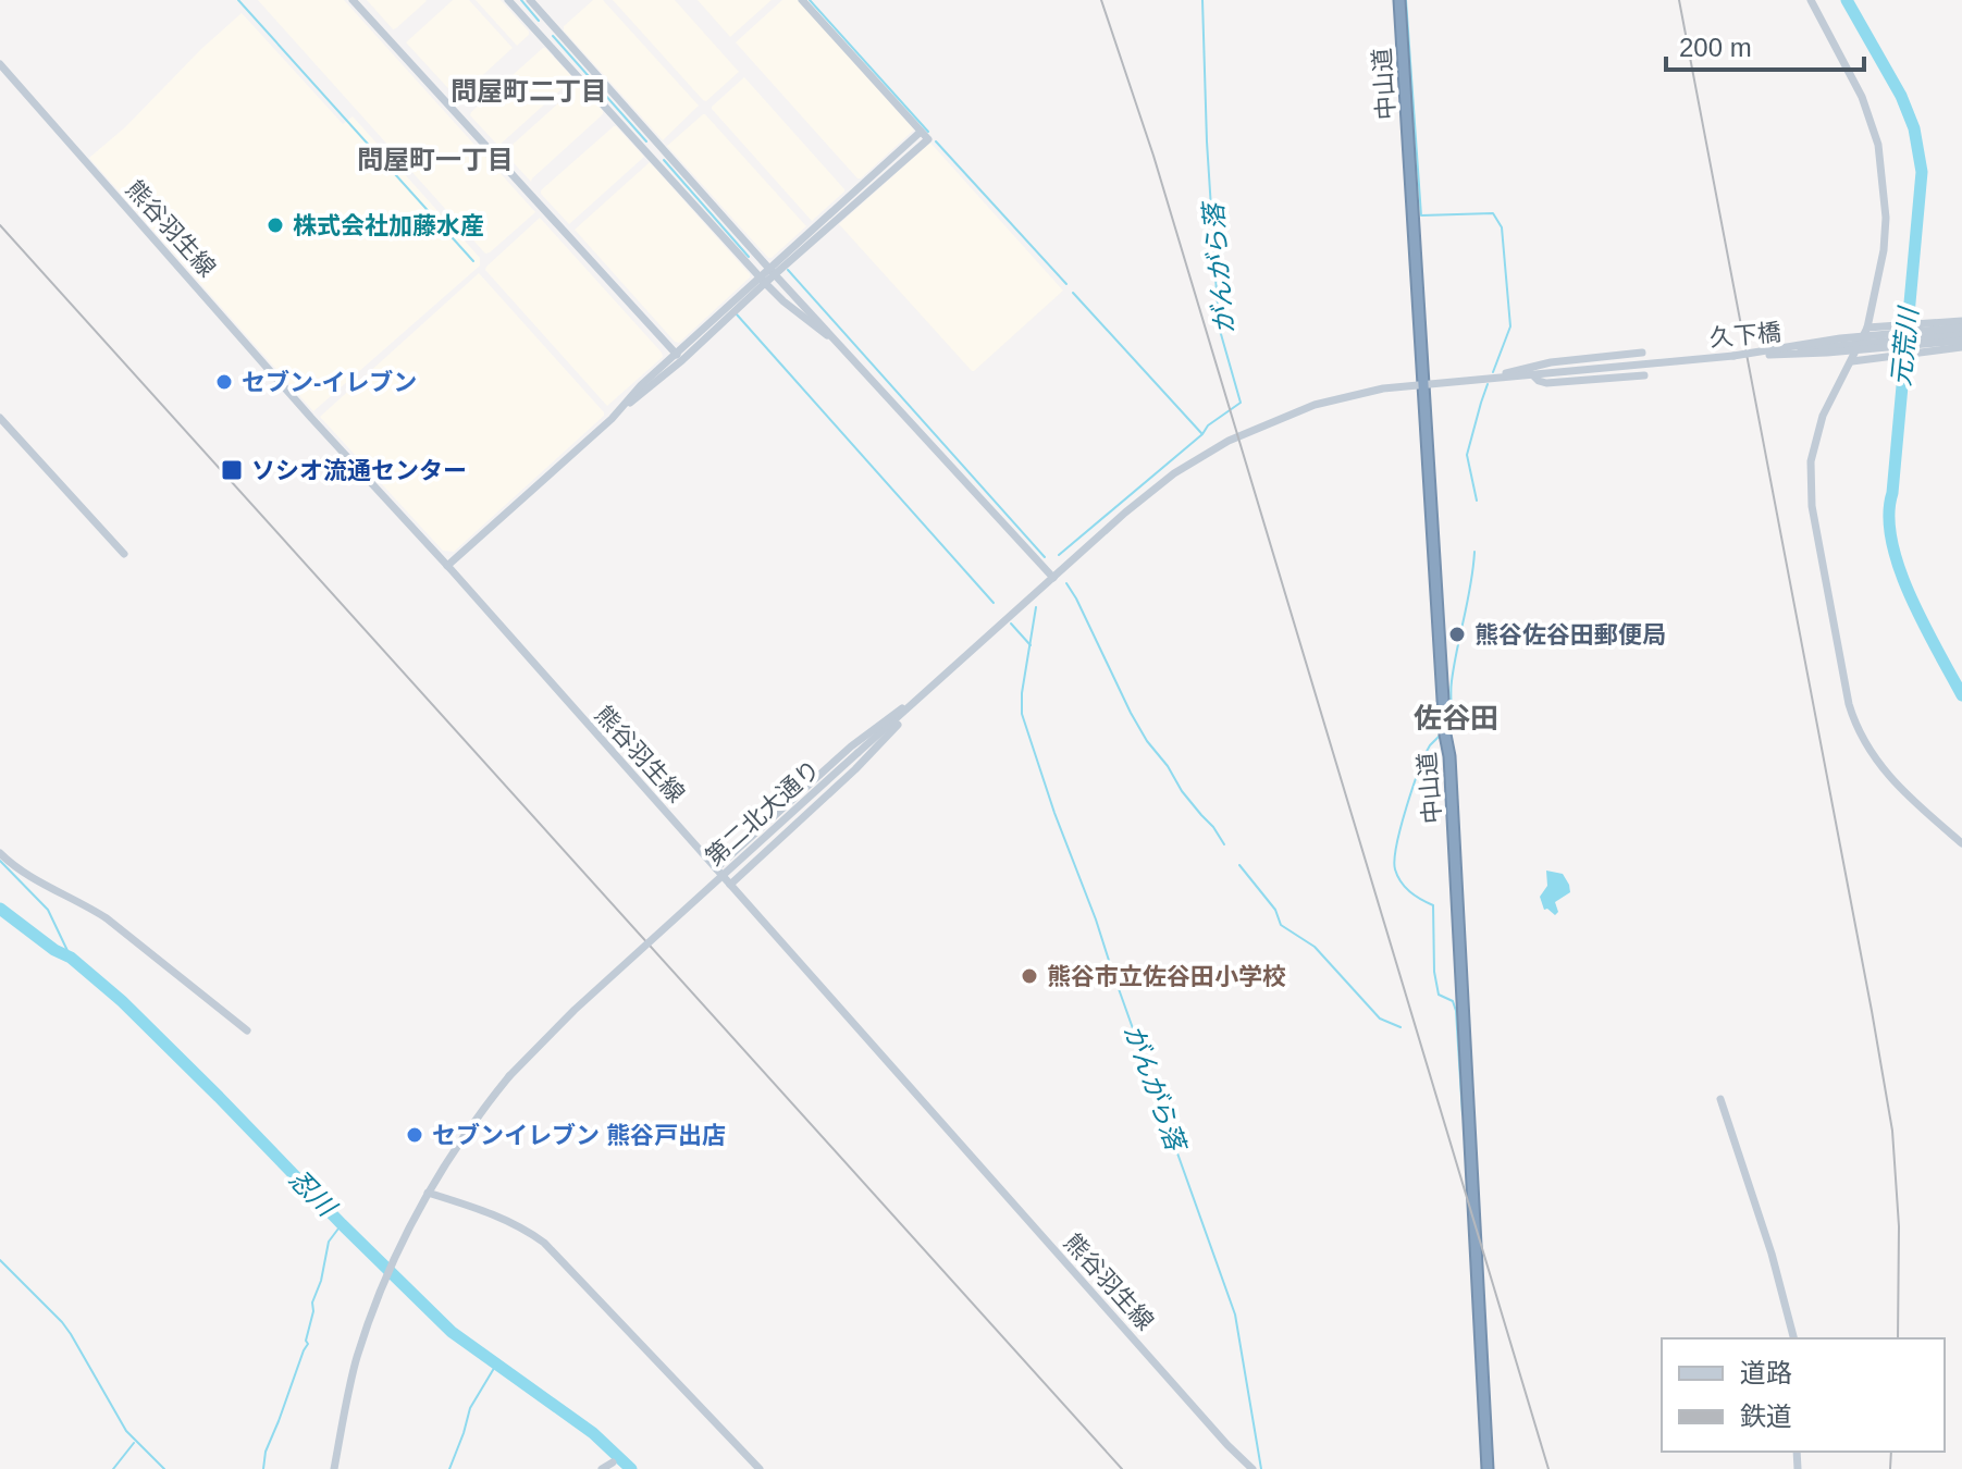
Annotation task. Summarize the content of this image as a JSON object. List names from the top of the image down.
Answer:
{
  "streets": {
    "highway": ["中山道"],
    "street": ["熊谷羽生線", "久下橋", "第二北大通り"]
  },
  "crossings": [
    ["中山道", "第二北大通り"]
  ],
  "districts": ["問屋町二丁目", "問屋町一丁目", "佐谷田"],
  "water": ["がんがら落", "元荒川", "忍川"],
  "places": {
    "other": [
      "株式会社加藤水産",
      "セブン-イレブン",
      "熊谷佐谷田郵便局",
      "熊谷市立佐谷田小学校",
      "セブンイレブン 熊谷戸出店"
    ],
    "transit": ["ソシオ流通センター"]
  },
  "legend": ["道路", "鉄道"],
  "scale_bar": "200 m"
}
